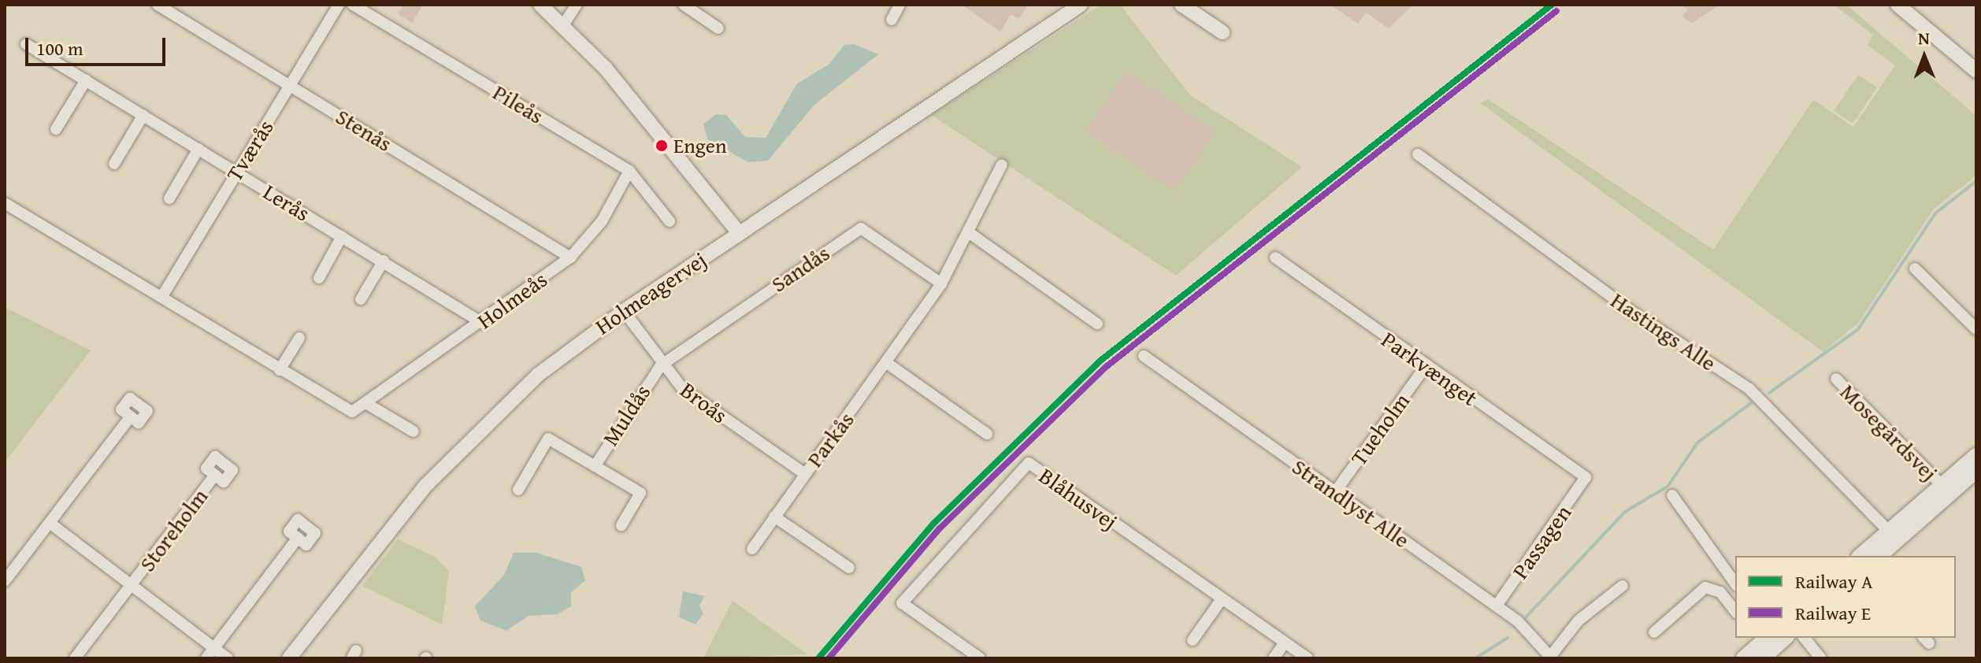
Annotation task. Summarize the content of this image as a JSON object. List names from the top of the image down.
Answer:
{
  "streets": {
    "street": [
      "Pileås",
      "Stenås",
      "Tværås",
      "Lerås",
      "Sandås",
      "Holmeagervej",
      "Holmeås",
      "Hastings Alle",
      "Parkvænget",
      "Broås",
      "Muldås",
      "Tueholm",
      "Mosegårdsvej",
      "Parkås",
      "Blåhusvej",
      "Strandlyst Alle",
      "Storeholm",
      "Passagen"
    ]
  },
  "crossings": [
    ["Pileås", "Holmeås"],
    ["Stenås", "Tværås"],
    ["Stenås", "Holmeås"],
    ["Tværås", "Lerås"],
    ["Lerås", "Holmeås"],
    ["Sandås", "Broås"],
    ["Sandås", "Muldås"],
    ["Sandås", "Parkås"],
    ["Holmeagervej", "Broås"],
    ["Parkvænget", "Tueholm"],
    ["Parkvænget", "Passagen"],
    ["Broås", "Muldås"],
    ["Broås", "Parkås"],
    ["Tueholm", "Strandlyst Alle"],
    ["Strandlyst Alle", "Passagen"]
  ],
  "places": ["Engen"],
  "lines": ["rail line A", "rail line E"],
  "legend": ["Railway A", "Railway E"],
  "scale_bar": "100 m",
  "north": "top"
}
